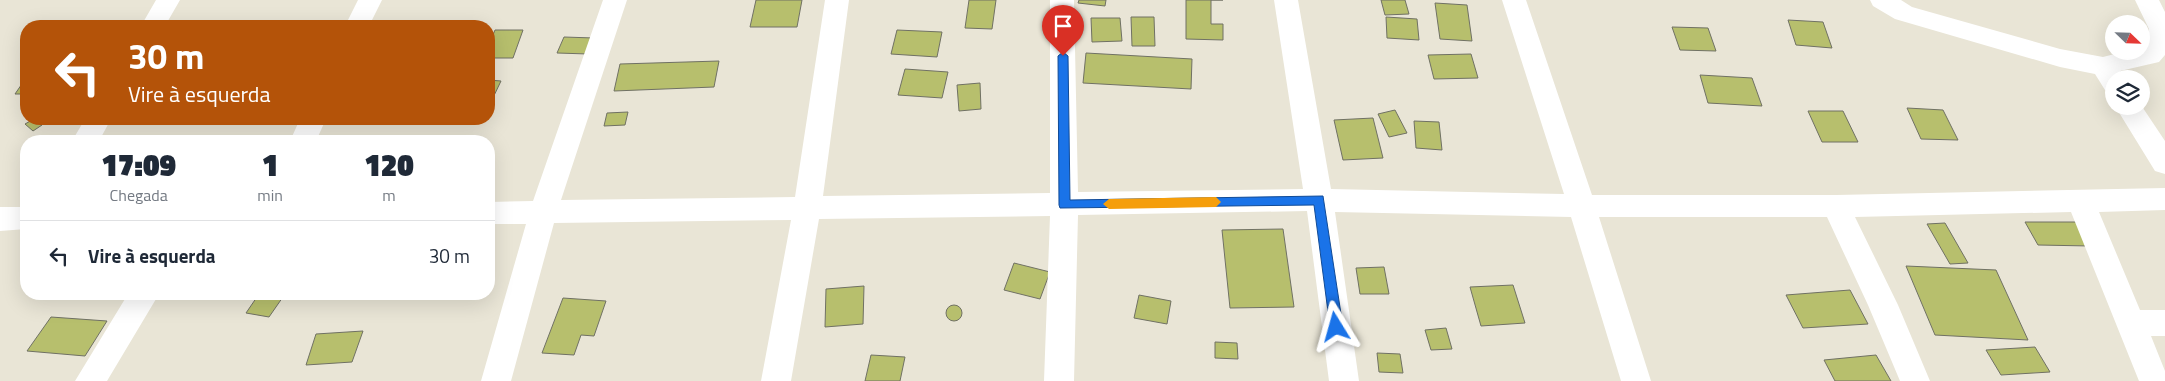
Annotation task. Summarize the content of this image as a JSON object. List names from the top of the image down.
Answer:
{
  "north": "bottom right",
  "page": {
    "turn": ["30 m", "Vire à esquerda"],
    "eta": [
      "17:09",
      "Chegada",
      "1",
      "min",
      "120",
      "m"
    ],
    "list": [
      {
        "name": "Vire à esquerda",
        "value": "30 m"
      }
    ]
  }
}
